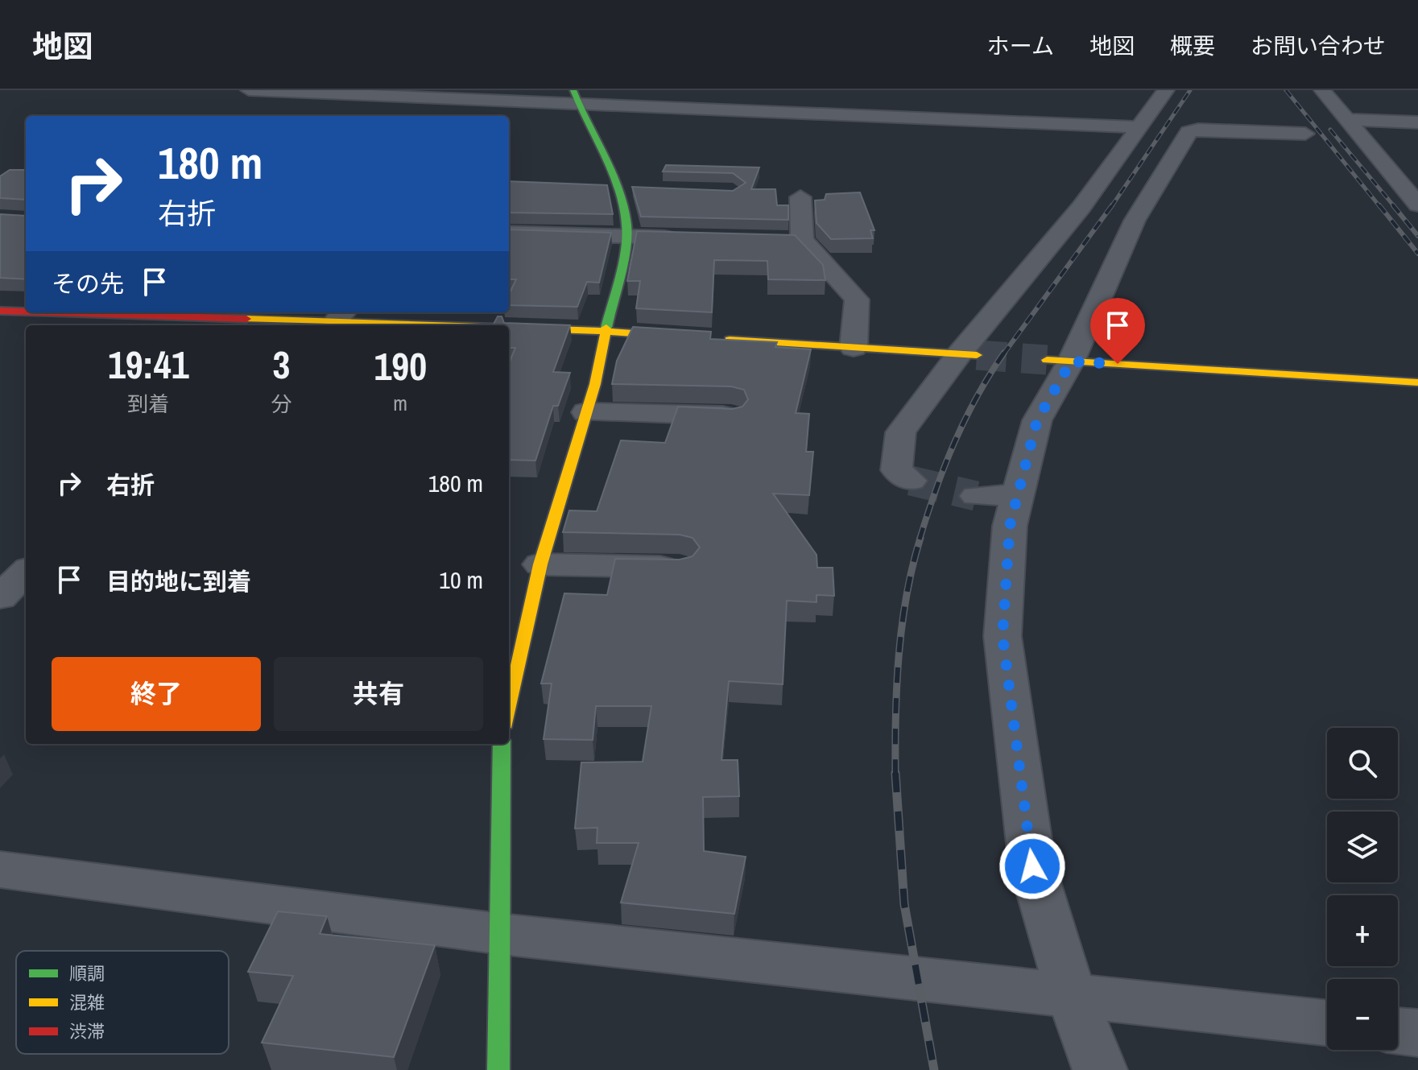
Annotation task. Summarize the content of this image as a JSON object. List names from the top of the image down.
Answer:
{
  "legend": ["順調", "混雑", "渋滞"],
  "page": {
    "header": "地図",
    "nav": [
      "ホーム",
      "地図",
      "概要",
      "お問い合わせ"
    ],
    "turn": ["180 m", "右折"],
    "then": "その先",
    "eta": [
      "19:41",
      "到着",
      "3",
      "分",
      "190",
      "m"
    ],
    "list": [
      {
        "name": "右折",
        "value": "180 m"
      },
      {
        "name": "目的地に到着",
        "value": "10 m"
      }
    ],
    "buttons": ["終了", "共有"],
    "map_buttons": ["+", "−"]
  }
}
